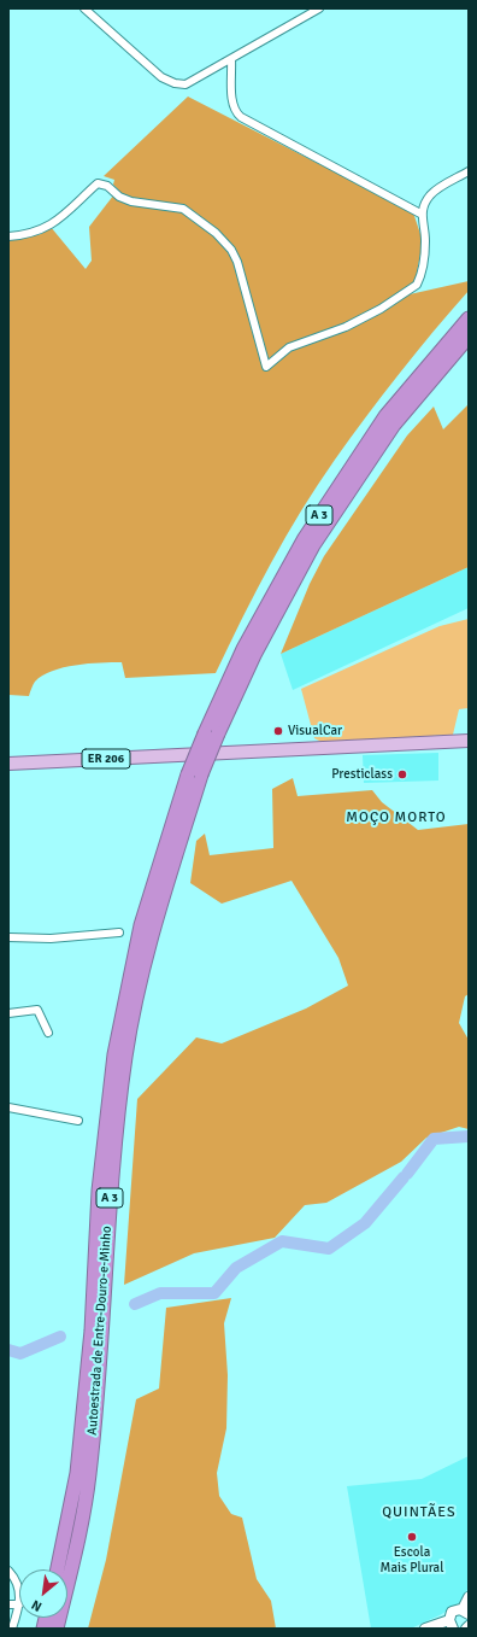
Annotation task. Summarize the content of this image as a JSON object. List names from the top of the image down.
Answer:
{
  "streets": {
    "highway": ["A 3", "Autoestrada de Entre-Douro-e-Minho"],
    "main road": ["ER 206"]
  },
  "districts": ["MOÇO MORTO", "QUINTÃES"],
  "places": ["VisualCar", "Presticlass", "Escola Mais Plural"],
  "north": "bottom left"
}
